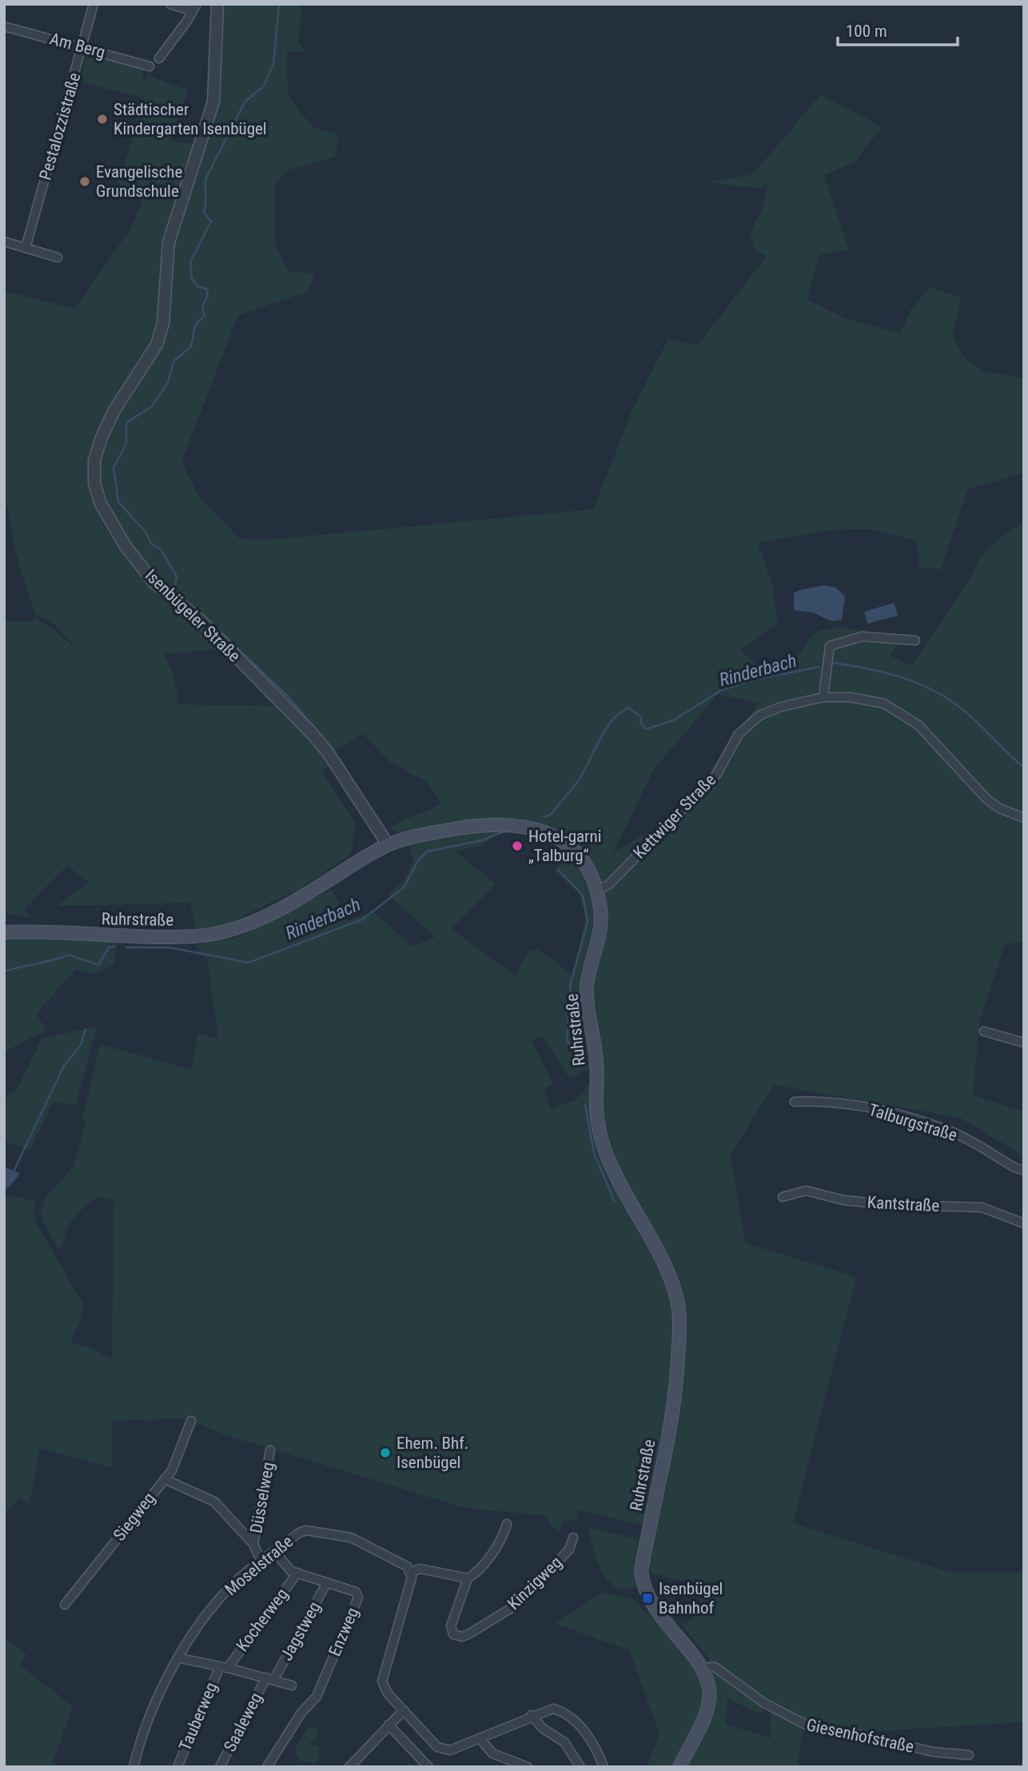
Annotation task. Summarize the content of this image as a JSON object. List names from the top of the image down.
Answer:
{
  "streets": {
    "main road": ["Ruhrstraße"],
    "street": [
      "Am Berg",
      "Pestalozzistraße",
      "Isenbügeler Straße",
      "Kettwiger Straße",
      "Talburgstraße",
      "Kantstraße",
      "Düsselweg",
      "Siegweg",
      "Moselstraße",
      "Kinzigweg",
      "Kocherweg",
      "Jagstweg",
      "Enzweg",
      "Tauberweg",
      "Saaleweg",
      "Giesenhofstraße"
    ]
  },
  "crossings": [
    ["Am Berg", "Pestalozzistraße"],
    ["Isenbügeler Straße", "Ruhrstraße"],
    ["Kettwiger Straße", "Ruhrstraße"],
    ["Ruhrstraße", "Giesenhofstraße"],
    ["Moselstraße", "Enzweg"],
    ["Kocherweg", "Enzweg"],
    ["Kocherweg", "Tauberweg"],
    ["Jagstweg", "Enzweg"],
    ["Jagstweg", "Saaleweg"]
  ],
  "water": ["Rinderbach"],
  "places": {
    "other": [
      "Städtischer Kindergarten Isenbügel",
      "Evangelische Grundschule",
      "Hotel-garni „Talburg“",
      "Ehem. Bhf. Isenbügel"
    ],
    "transit": ["Isenbügel Bahnhof"]
  },
  "scale_bar": "100 m"
}
